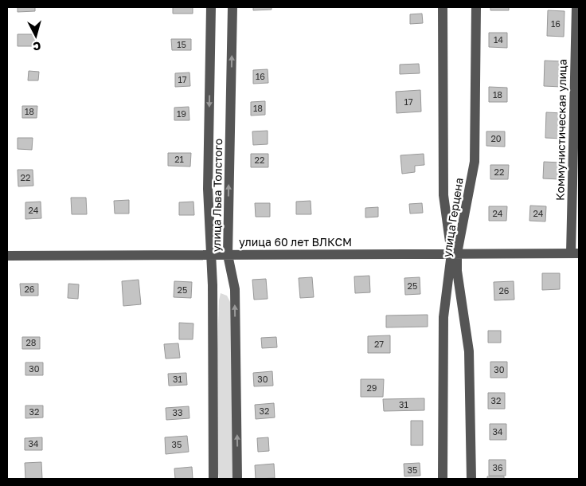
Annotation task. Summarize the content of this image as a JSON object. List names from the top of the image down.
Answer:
{
  "streets": {
    "street": [
      "Коммунистическая улица",
      "улица Льва Толстого",
      "улица Герцена",
      "улица 60 лет ВЛКСМ"
    ]
  },
  "crossings": [
    ["Коммунистическая улица", "улица 60 лет ВЛКСМ"],
    ["улица Льва Толстого", "улица 60 лет ВЛКСМ"],
    ["улица Герцена", "улица 60 лет ВЛКСМ"]
  ],
  "house_numbers": [
    "16",
    "14",
    "15",
    "16",
    "17",
    "18",
    "17",
    "18",
    "18",
    "19",
    "20",
    "21",
    "22",
    "22",
    "22",
    "24",
    "24",
    "24",
    "25",
    "26",
    "25",
    "26",
    "28",
    "27",
    "30",
    "30",
    "31",
    "30",
    "29",
    "32",
    "31",
    "32",
    "32",
    "33",
    "34",
    "34",
    "35",
    "36",
    "35"
  ],
  "north": "bottom"
}
